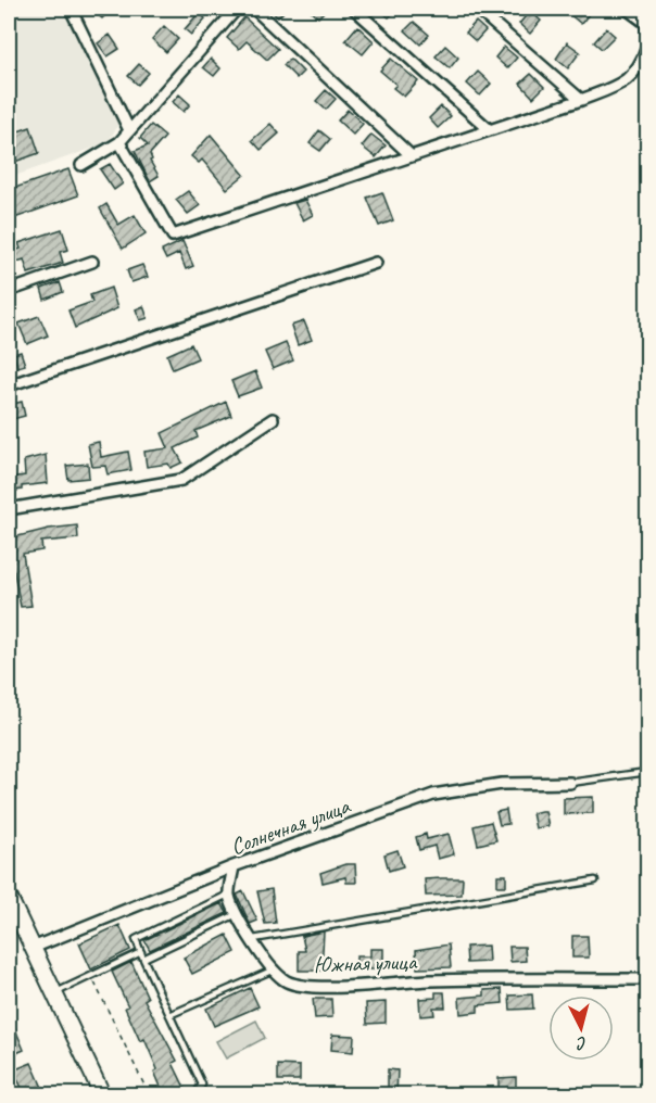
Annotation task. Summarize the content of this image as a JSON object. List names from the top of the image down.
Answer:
{
  "streets": {
    "street": ["Солнечная улица", "Южная улица"]
  },
  "north": "bottom"
}
